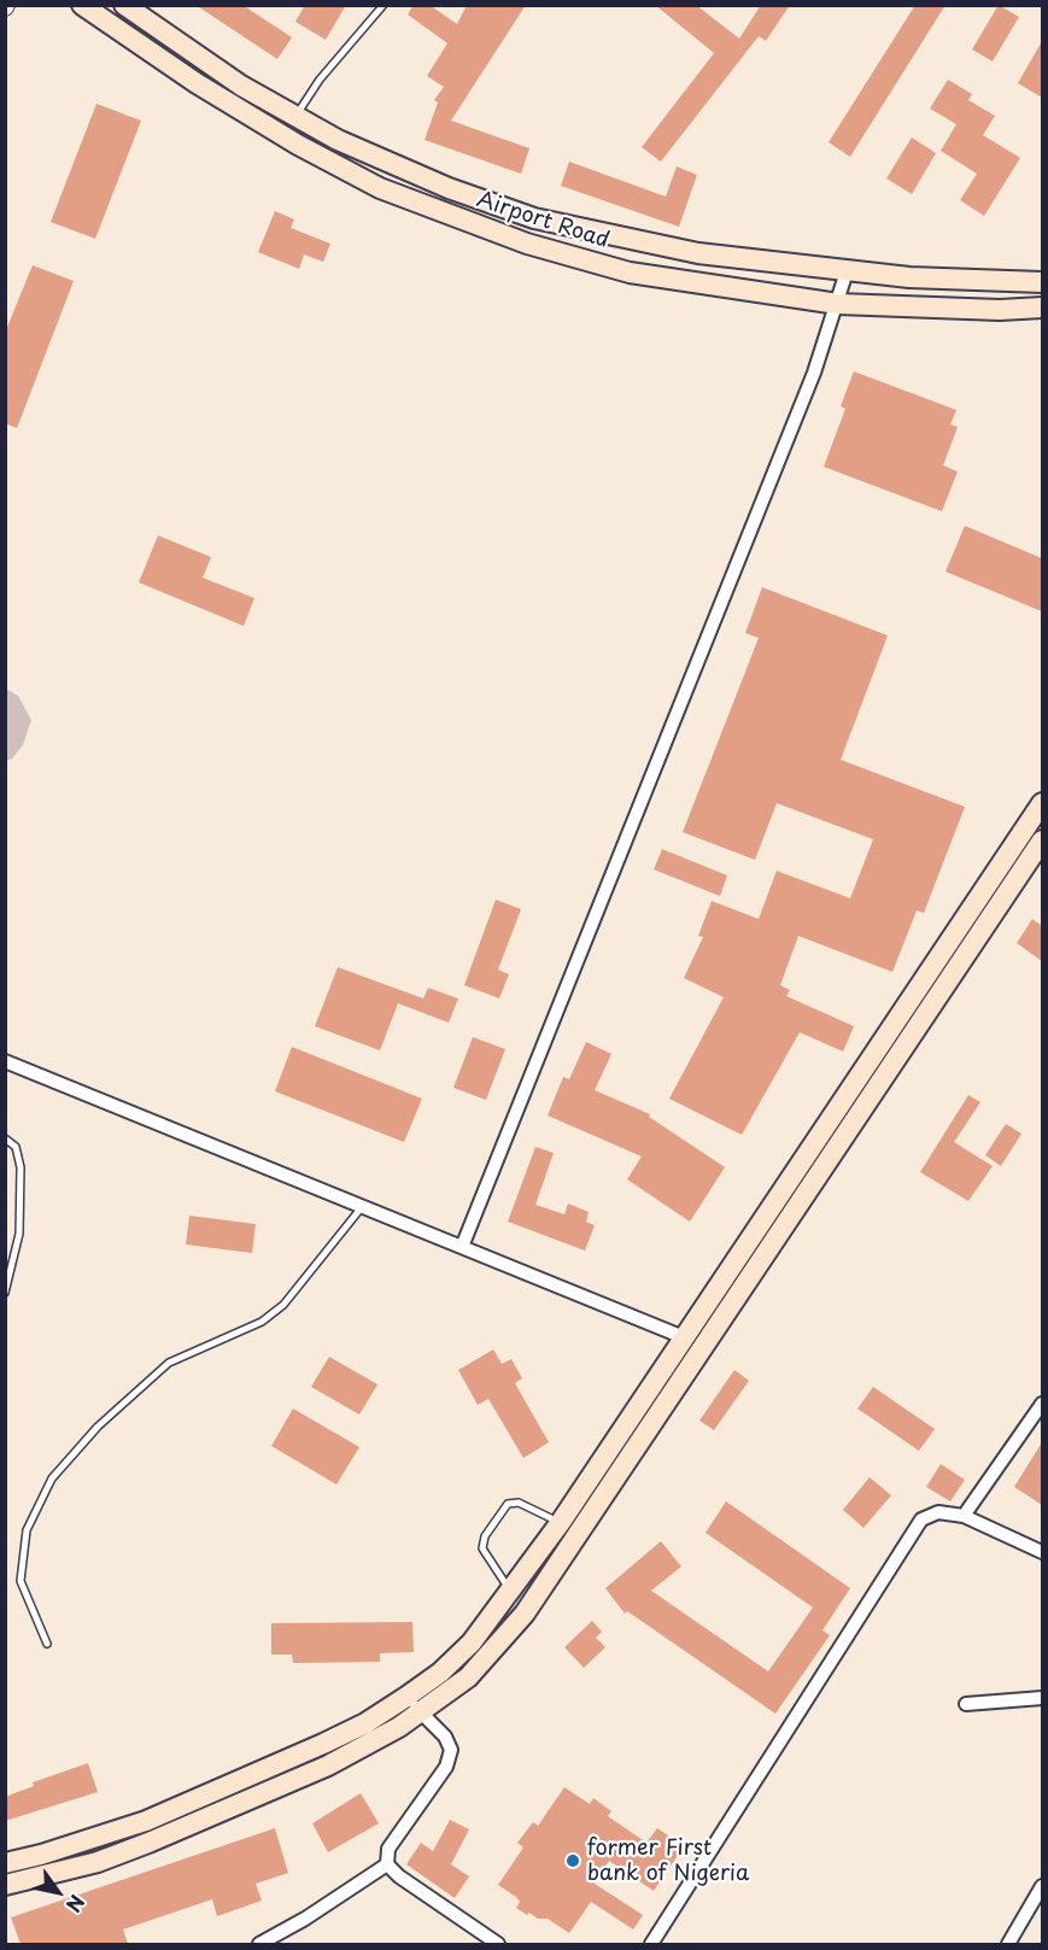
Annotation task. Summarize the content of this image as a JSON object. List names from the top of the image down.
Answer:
{
  "streets": {
    "main road": ["Airport Road"]
  },
  "places": ["former First bank of Nigeria"],
  "north": "bottom right"
}
